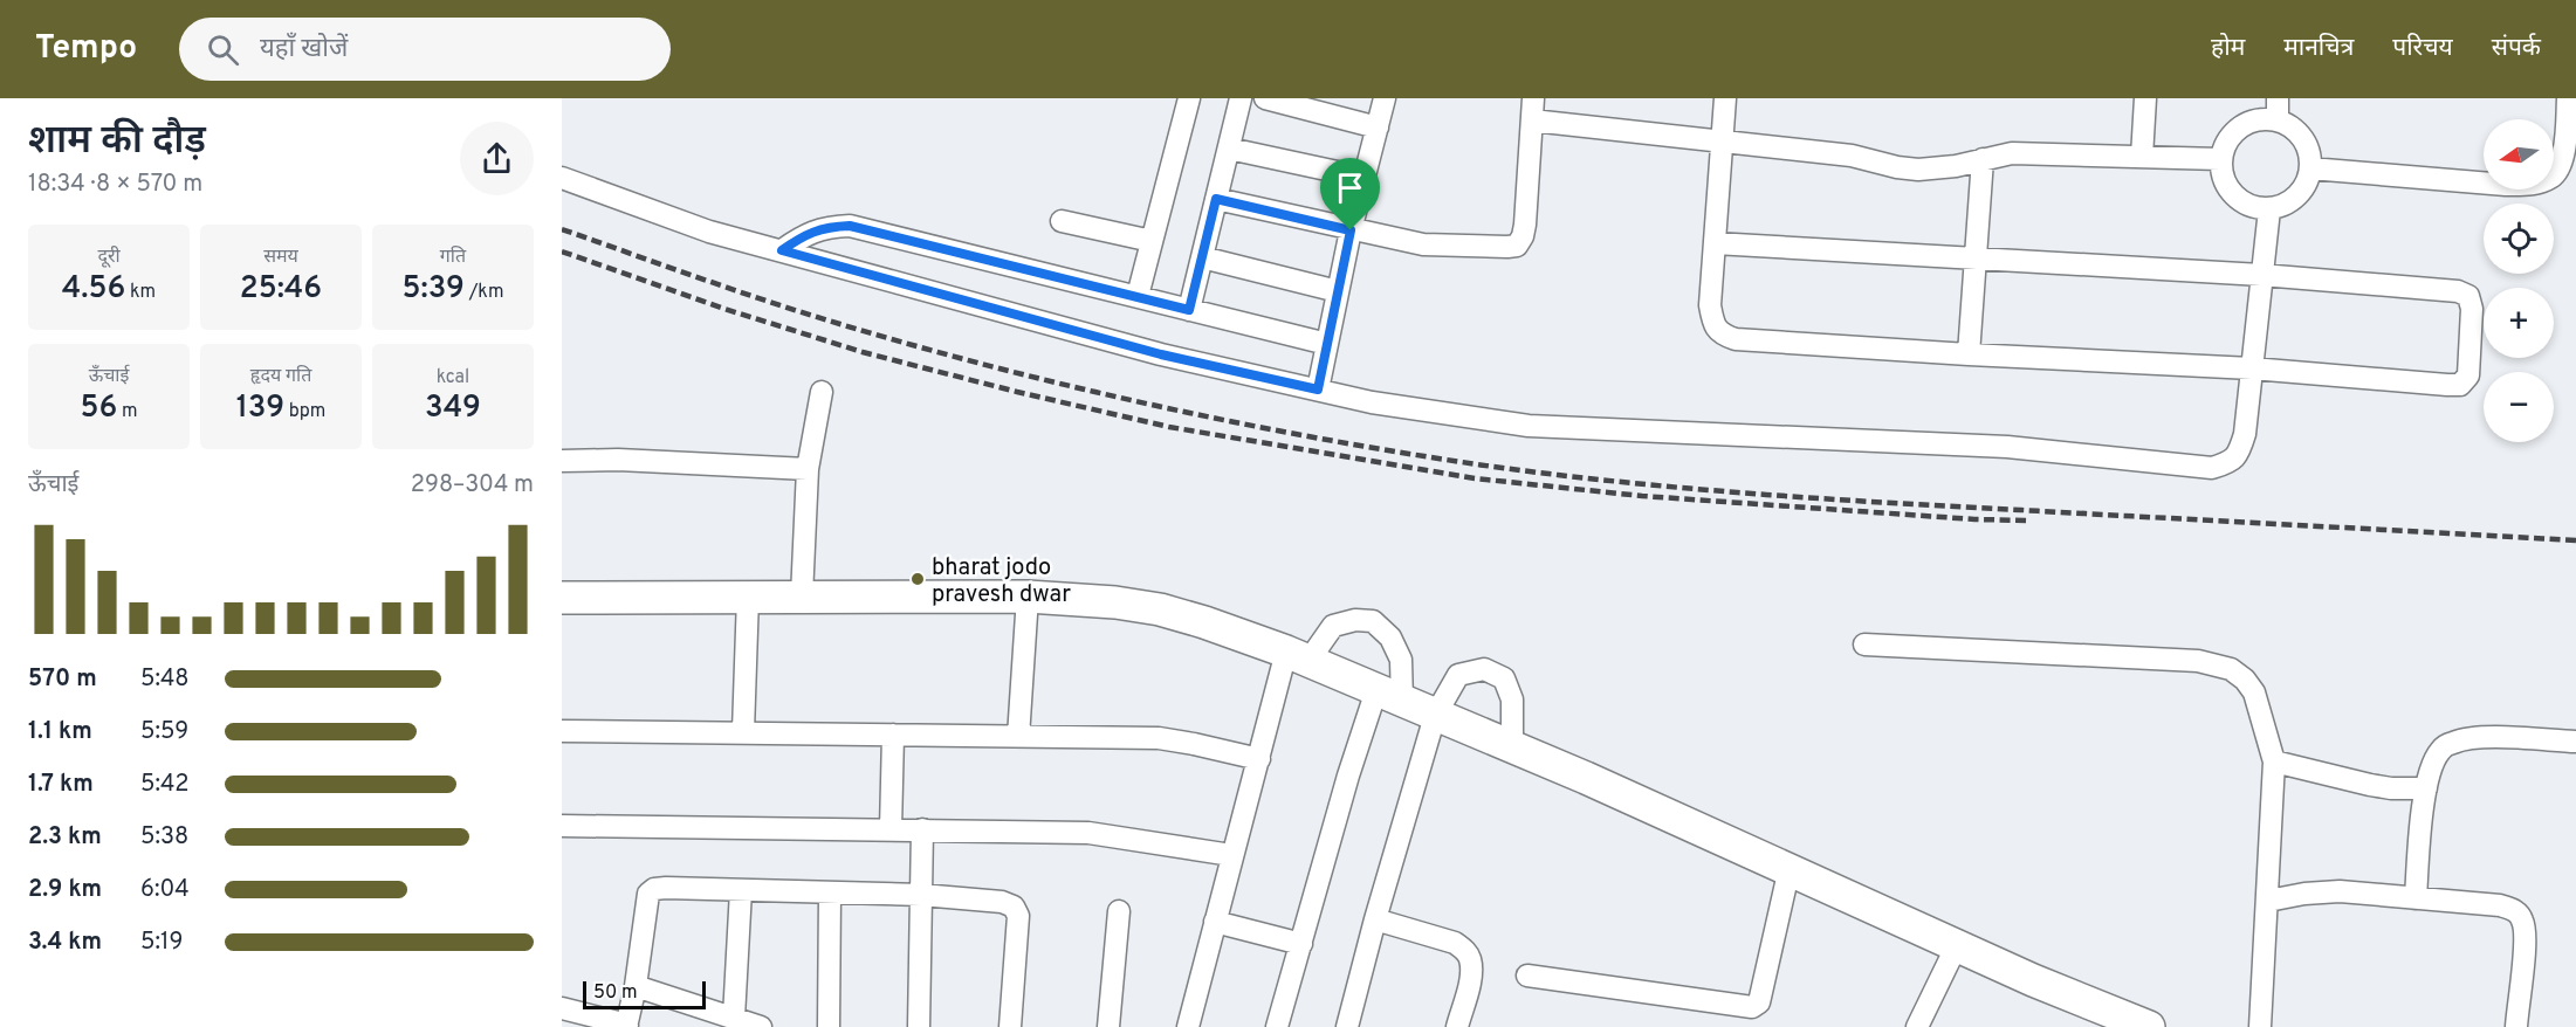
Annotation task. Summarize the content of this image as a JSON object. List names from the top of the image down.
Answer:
{
  "places": ["bharat jodo pravesh dwar"],
  "scale_bar": "50 m",
  "north": "left",
  "page": {
    "header": "Tempo",
    "search": "यहाँ खोजें",
    "nav": [
      "होम",
      "मानचित्र",
      "परिचय",
      "संपर्क"
    ],
    "heading": ["शाम की दौड़", "18:34 · 8 × 570 m"],
    "map_buttons": ["+", "−"],
    "stats": [
      ["दूरी", "4.56 km"],
      ["समय", "25:46"],
      ["गति", "5:39 /km"],
      ["ऊँचाई", "56 m"],
      ["हृदय गति", "139 bpm"],
      ["kcal", "349"]
    ],
    "chart": ["ऊँचाई", "298–304 m"],
    "list": [
      {
        "name": "570 m",
        "note": "5:48"
      },
      {
        "name": "1.1 km",
        "note": "5:59"
      },
      {
        "name": "1.7 km",
        "note": "5:42"
      },
      {
        "name": "2.3 km",
        "note": "5:38"
      },
      {
        "name": "2.9 km",
        "note": "6:04"
      },
      {
        "name": "3.4 km",
        "note": "5:19"
      }
    ],
    "scale": "50 m"
  }
}
